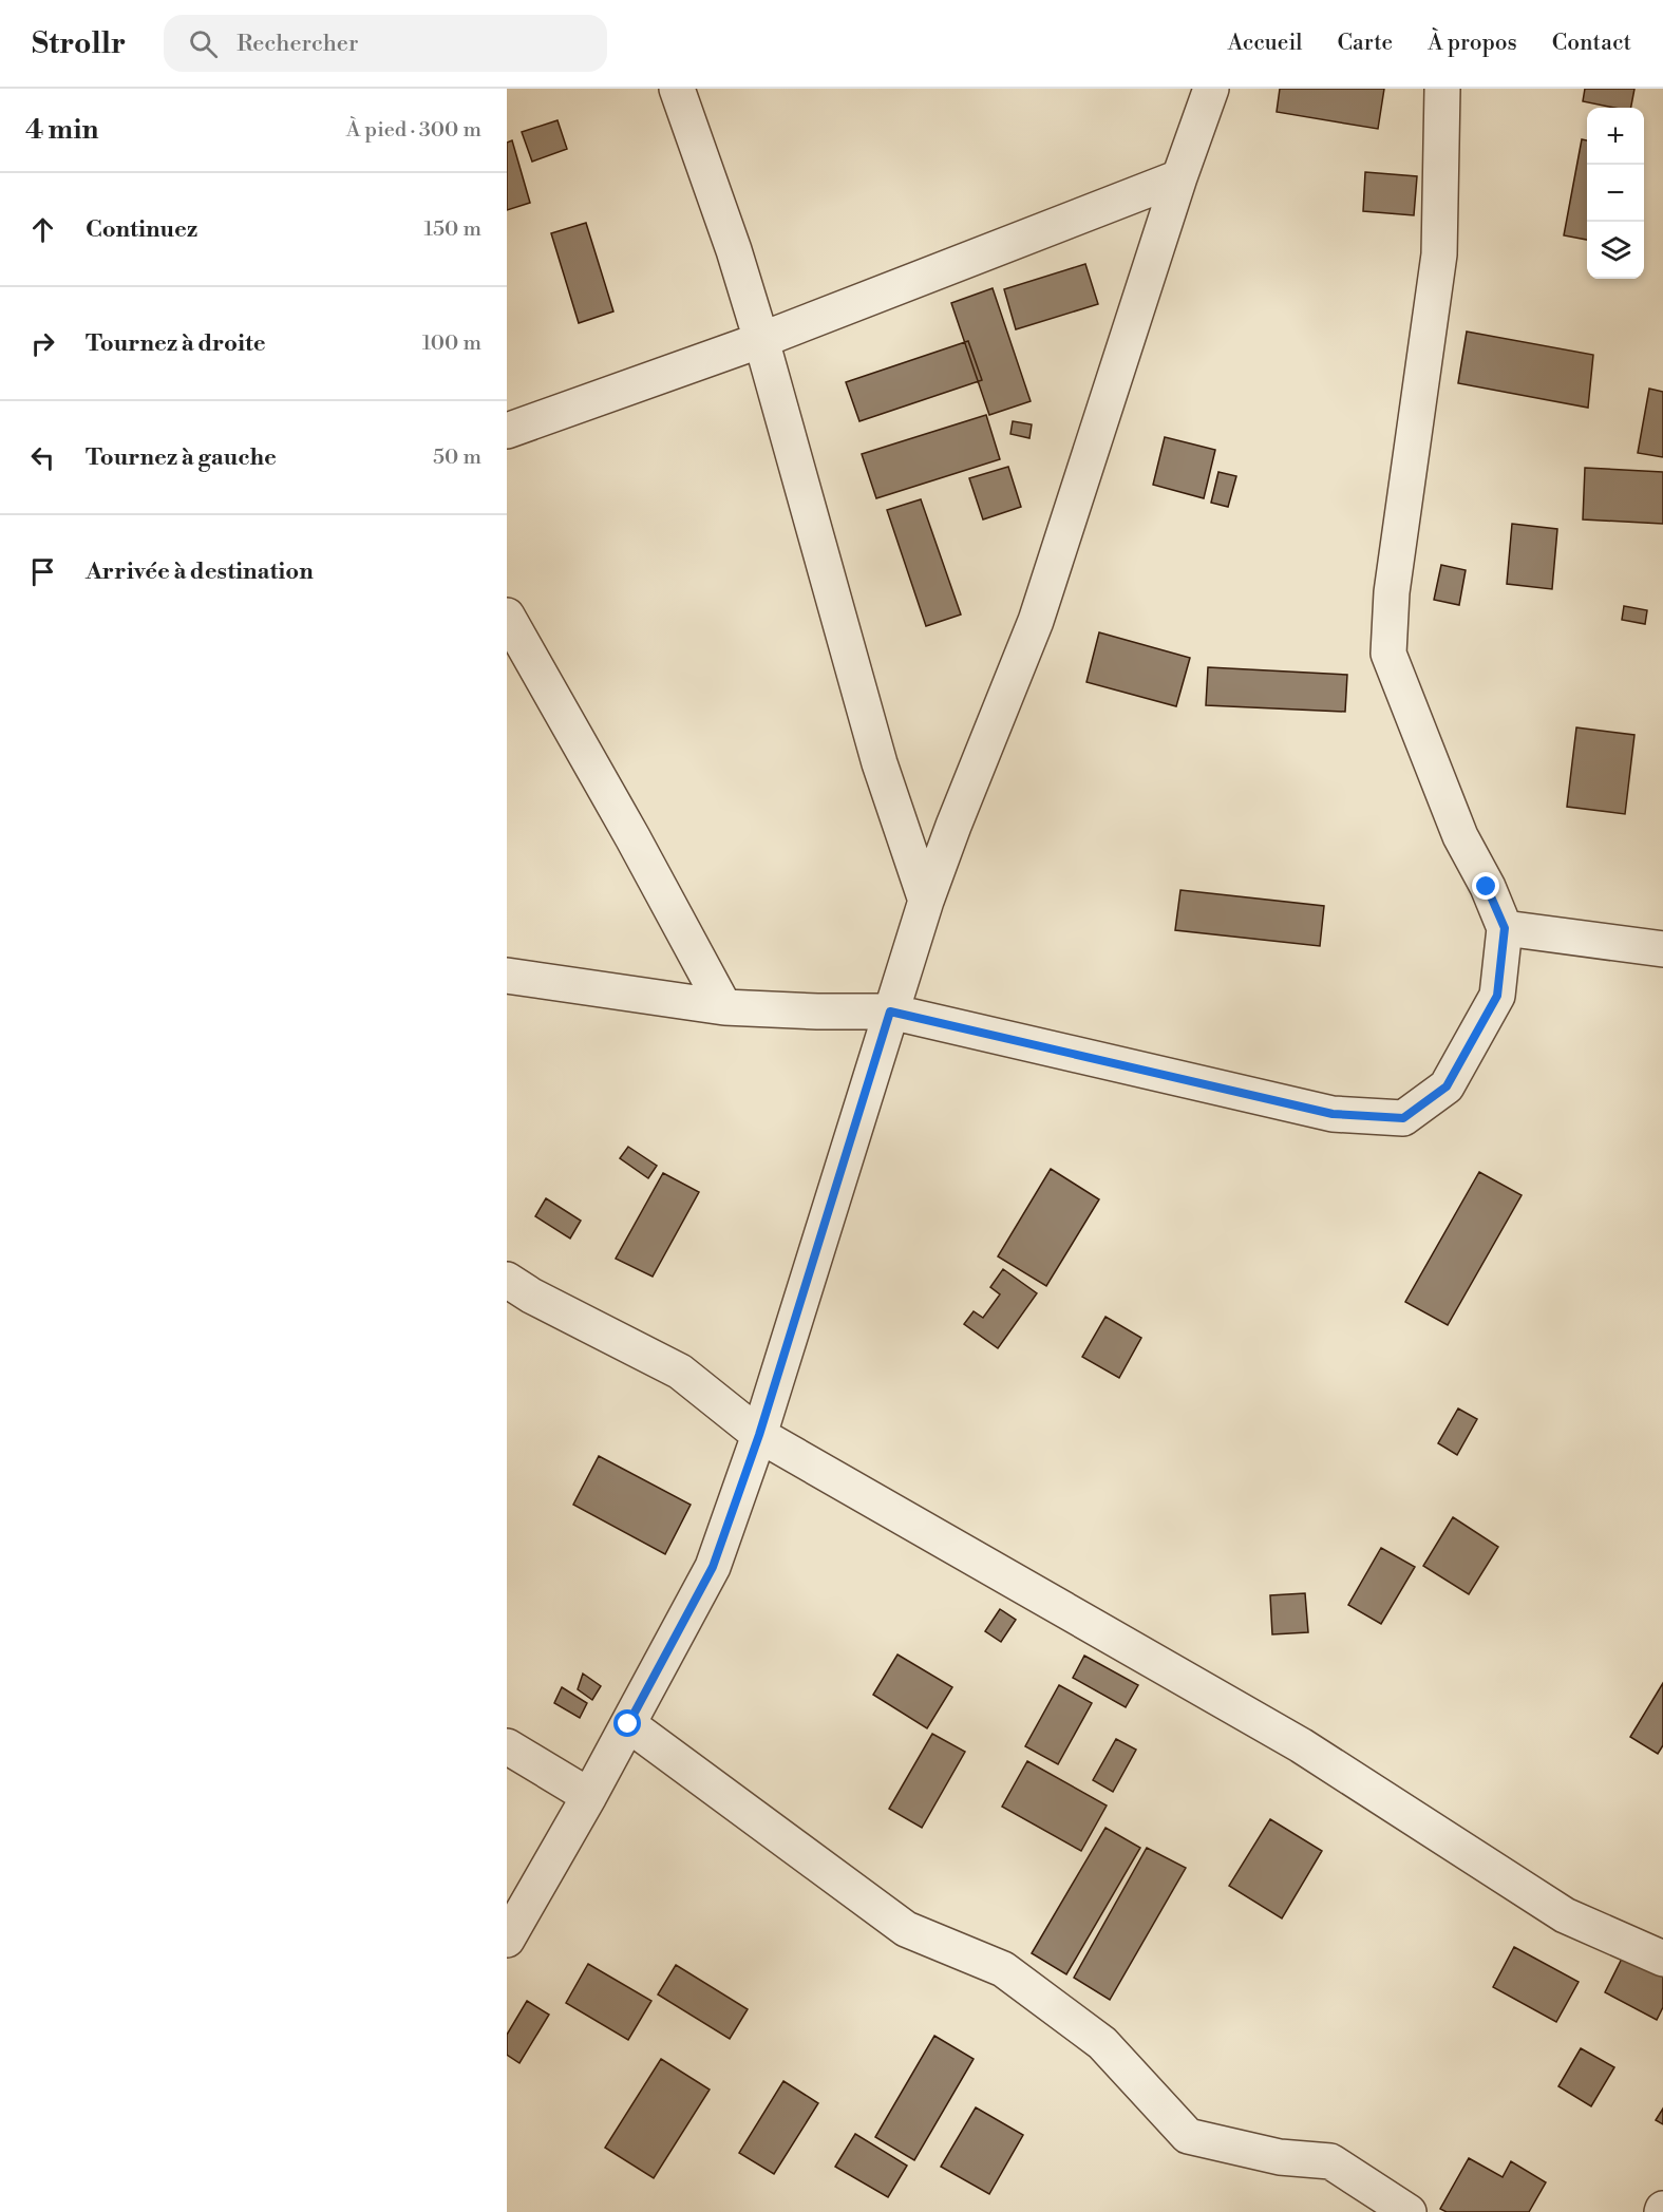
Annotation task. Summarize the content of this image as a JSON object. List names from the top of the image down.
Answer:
{
  "page": {
    "header": "Strollr",
    "search": "Rechercher",
    "nav": [
      "Accueil",
      "Carte",
      "À propos",
      "Contact"
    ],
    "heading": ["4 min", "À pied · 300 m"],
    "map_buttons": ["+", "−"],
    "list": [
      ["Continuez", "150 m"],
      ["Tournez à droite", "100 m"],
      ["Tournez à gauche", "50 m"],
      "Arrivée à destination"
    ]
  }
}
